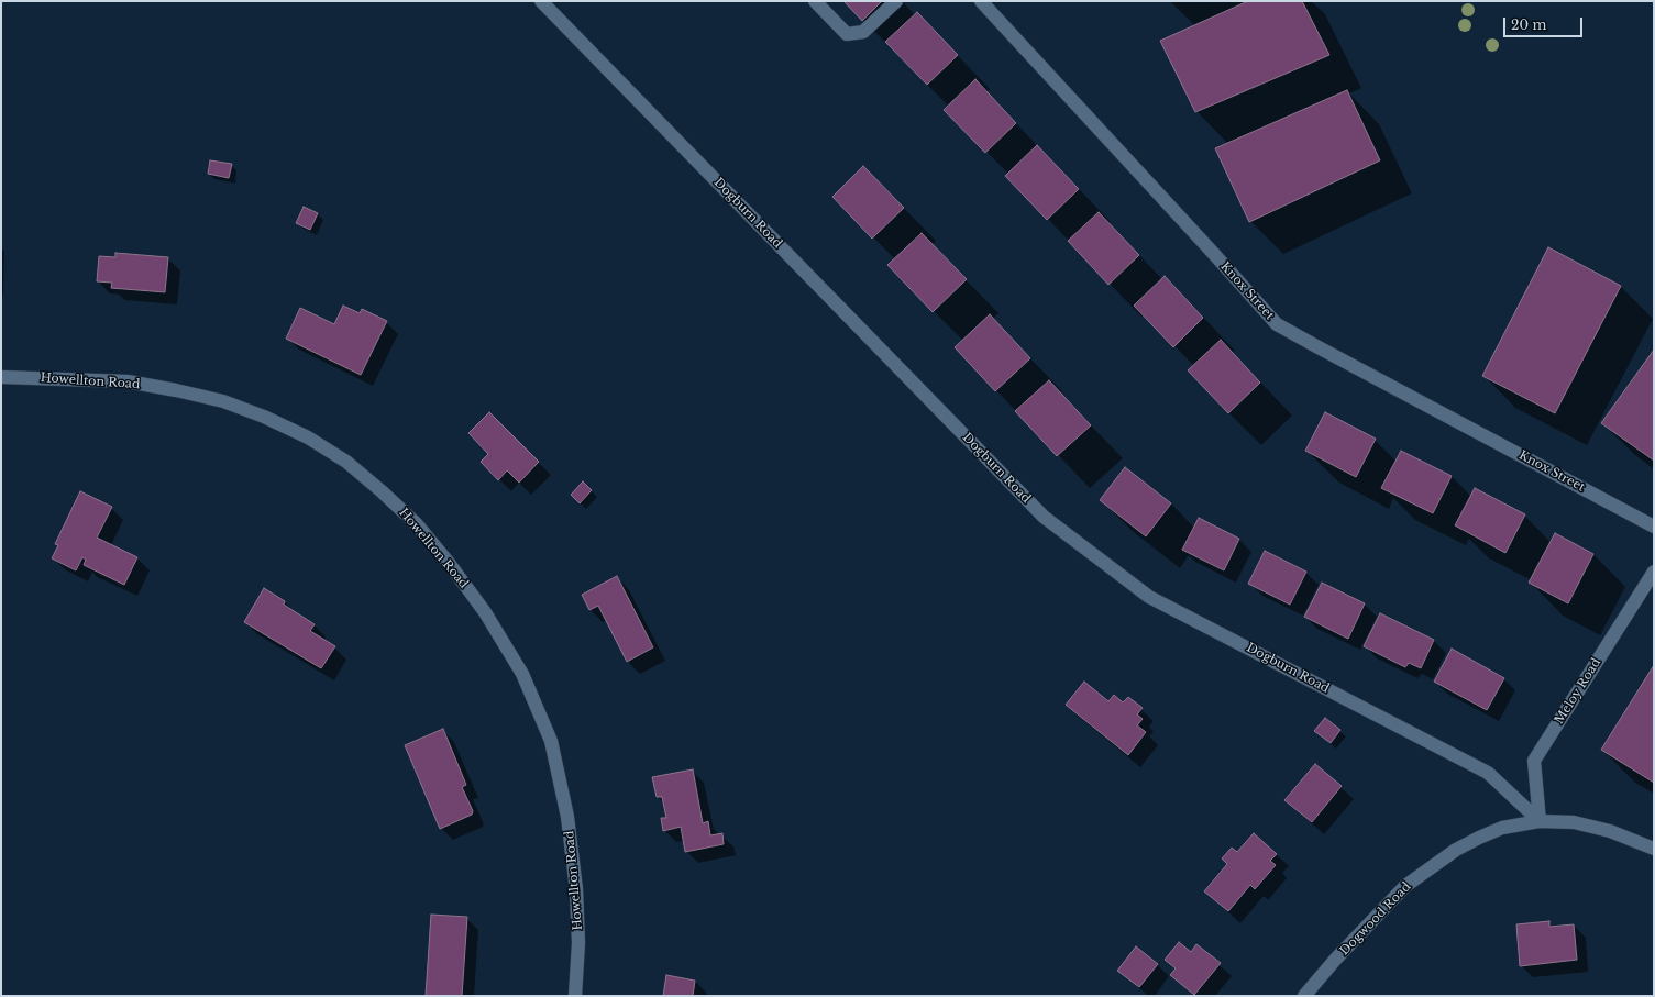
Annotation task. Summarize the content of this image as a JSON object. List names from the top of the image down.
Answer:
{
  "streets": {
    "street": [
      "Dogburn Road",
      "Knox Street",
      "Howellton Road",
      "Meloy Road",
      "Dogwood Road"
    ]
  },
  "crossings": [
    ["Dogburn Road", "Meloy Road"],
    ["Dogburn Road", "Dogwood Road"],
    ["Meloy Road", "Dogwood Road"]
  ],
  "scale_bar": "20 m"
}
